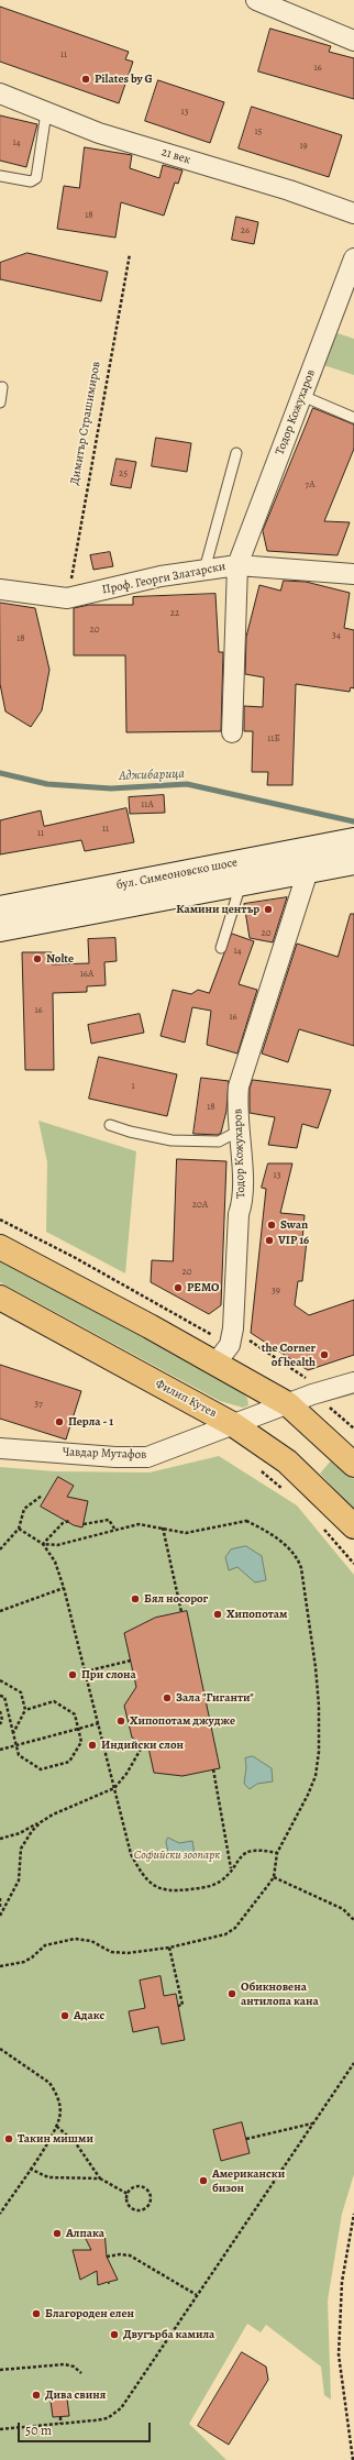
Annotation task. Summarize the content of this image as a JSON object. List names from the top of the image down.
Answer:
{
  "streets": {
    "main road": ["бул. Симеоновско шосе", "Филип Кутев"],
    "street": [
      "21 век",
      "Тодор Кожухаров",
      "Проф. Георги Златарски",
      "Чавдар Мутафов"
    ],
    "path": ["Димитър Страшимиров"]
  },
  "crossings": [
    ["Тодор Кожухаров", "Проф. Георги Златарски"],
    ["Тодор Кожухаров", "бул. Симеоновско шосе"],
    ["Димитър Страшимиров", "Проф. Георги Златарски"],
    ["Филип Кутев", "Чавдар Мутафов"]
  ],
  "water": ["Аджибарица"],
  "parks": ["Софийски зоопарк"],
  "places": [
    "Pilates by G",
    "Камини център",
    "Nolte",
    "Swan",
    "VIP 16",
    "РЕМО",
    "the Corner of health",
    "Перла - 1",
    "Бял носорог",
    "Хипопотам",
    "При слона",
    "Зала \"Гиганти\"",
    "Хипопотам джудже",
    "Индийски слон",
    "Обикновена антилопа кана",
    "Адакс",
    "Такин мишми",
    "Американски бизон",
    "Алпака",
    "Благороден елен",
    "Двугърба камила",
    "Дива свиня"
  ],
  "house_numbers": [
    "11",
    "16",
    "13",
    "15",
    "14",
    "19",
    "18",
    "26",
    "25",
    "7А",
    "22",
    "20",
    "34",
    "18",
    "11Б",
    "11А",
    "11",
    "11",
    "20",
    "14",
    "16А",
    "16",
    "16",
    "1",
    "18",
    "13",
    "20А",
    "20",
    "39",
    "37"
  ],
  "scale_bar": "50 m"
}
